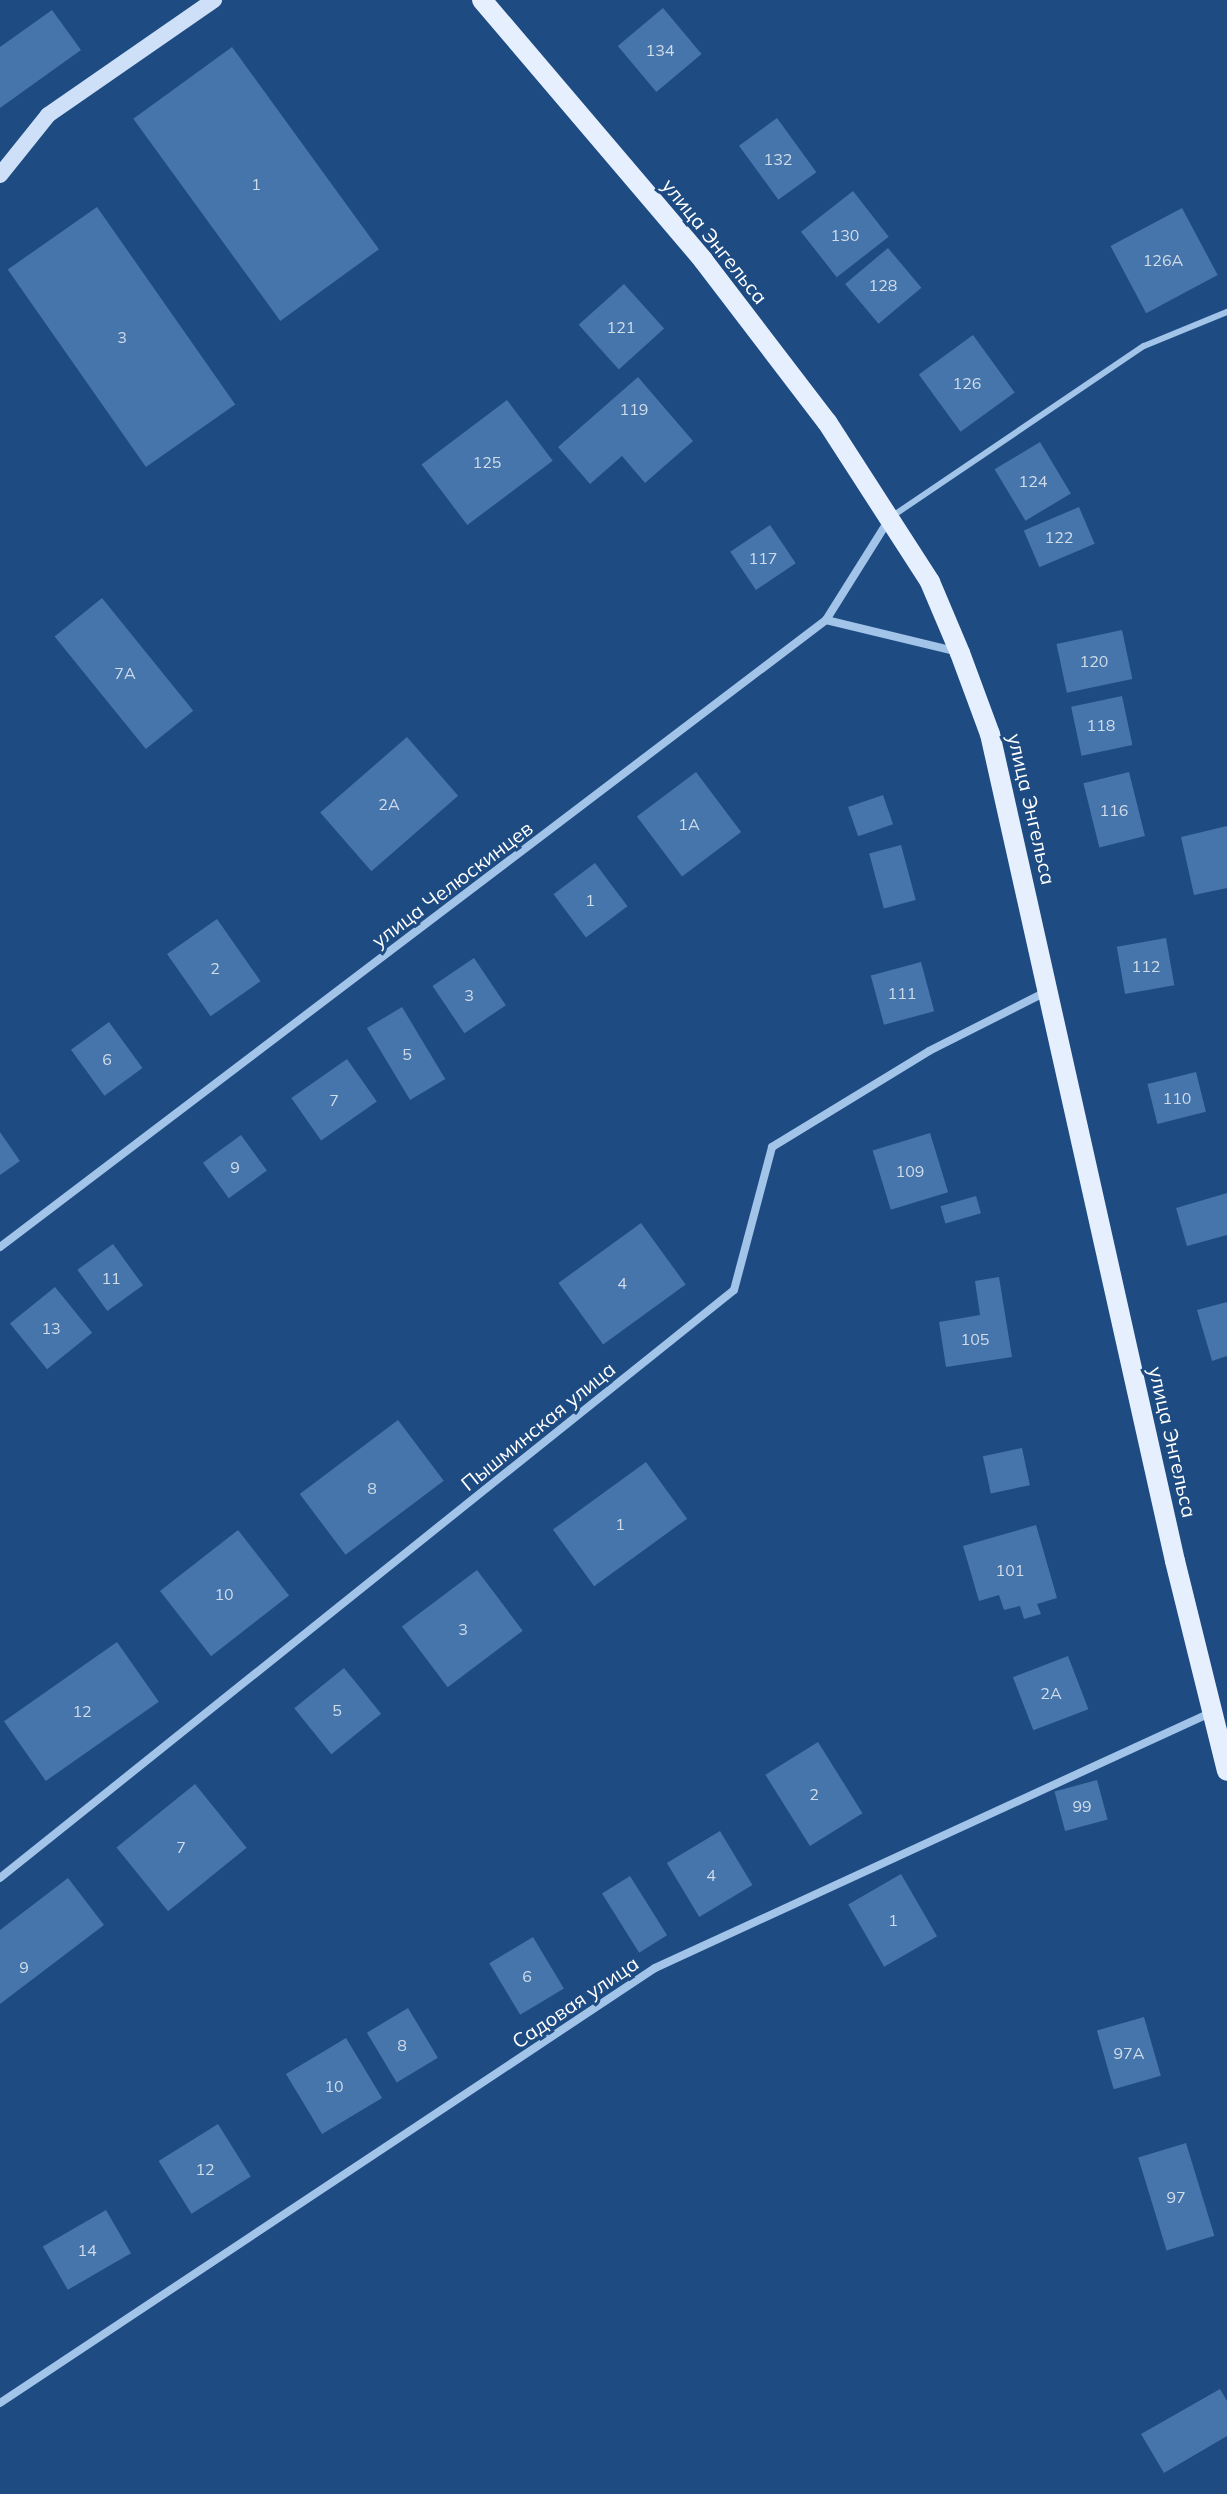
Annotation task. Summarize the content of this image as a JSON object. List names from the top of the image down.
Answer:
{
  "streets": {
    "main road": ["улица Энгельса"],
    "street": ["улица Челюскинцев", "Пышминская улица", "Садовая улица"]
  },
  "crossings": [
    ["улица Энгельса", "улица Челюскинцев"],
    ["улица Энгельса", "Пышминская улица"],
    ["улица Энгельса", "Садовая улица"]
  ],
  "house_numbers": [
    "134",
    "132",
    "1",
    "130",
    "126А",
    "128",
    "121",
    "3",
    "126",
    "119",
    "125",
    "124",
    "122",
    "117",
    "120",
    "7А",
    "118",
    "2А",
    "116",
    "1А",
    "1",
    "112",
    "2",
    "111",
    "3",
    "5",
    "6",
    "110",
    "7",
    "9",
    "109",
    "11",
    "4",
    "13",
    "105",
    "8",
    "1",
    "101",
    "10",
    "3",
    "2А",
    "5",
    "12",
    "2",
    "99",
    "7",
    "4",
    "1",
    "9",
    "6",
    "8",
    "97А",
    "10",
    "12",
    "97",
    "14"
  ]
}
